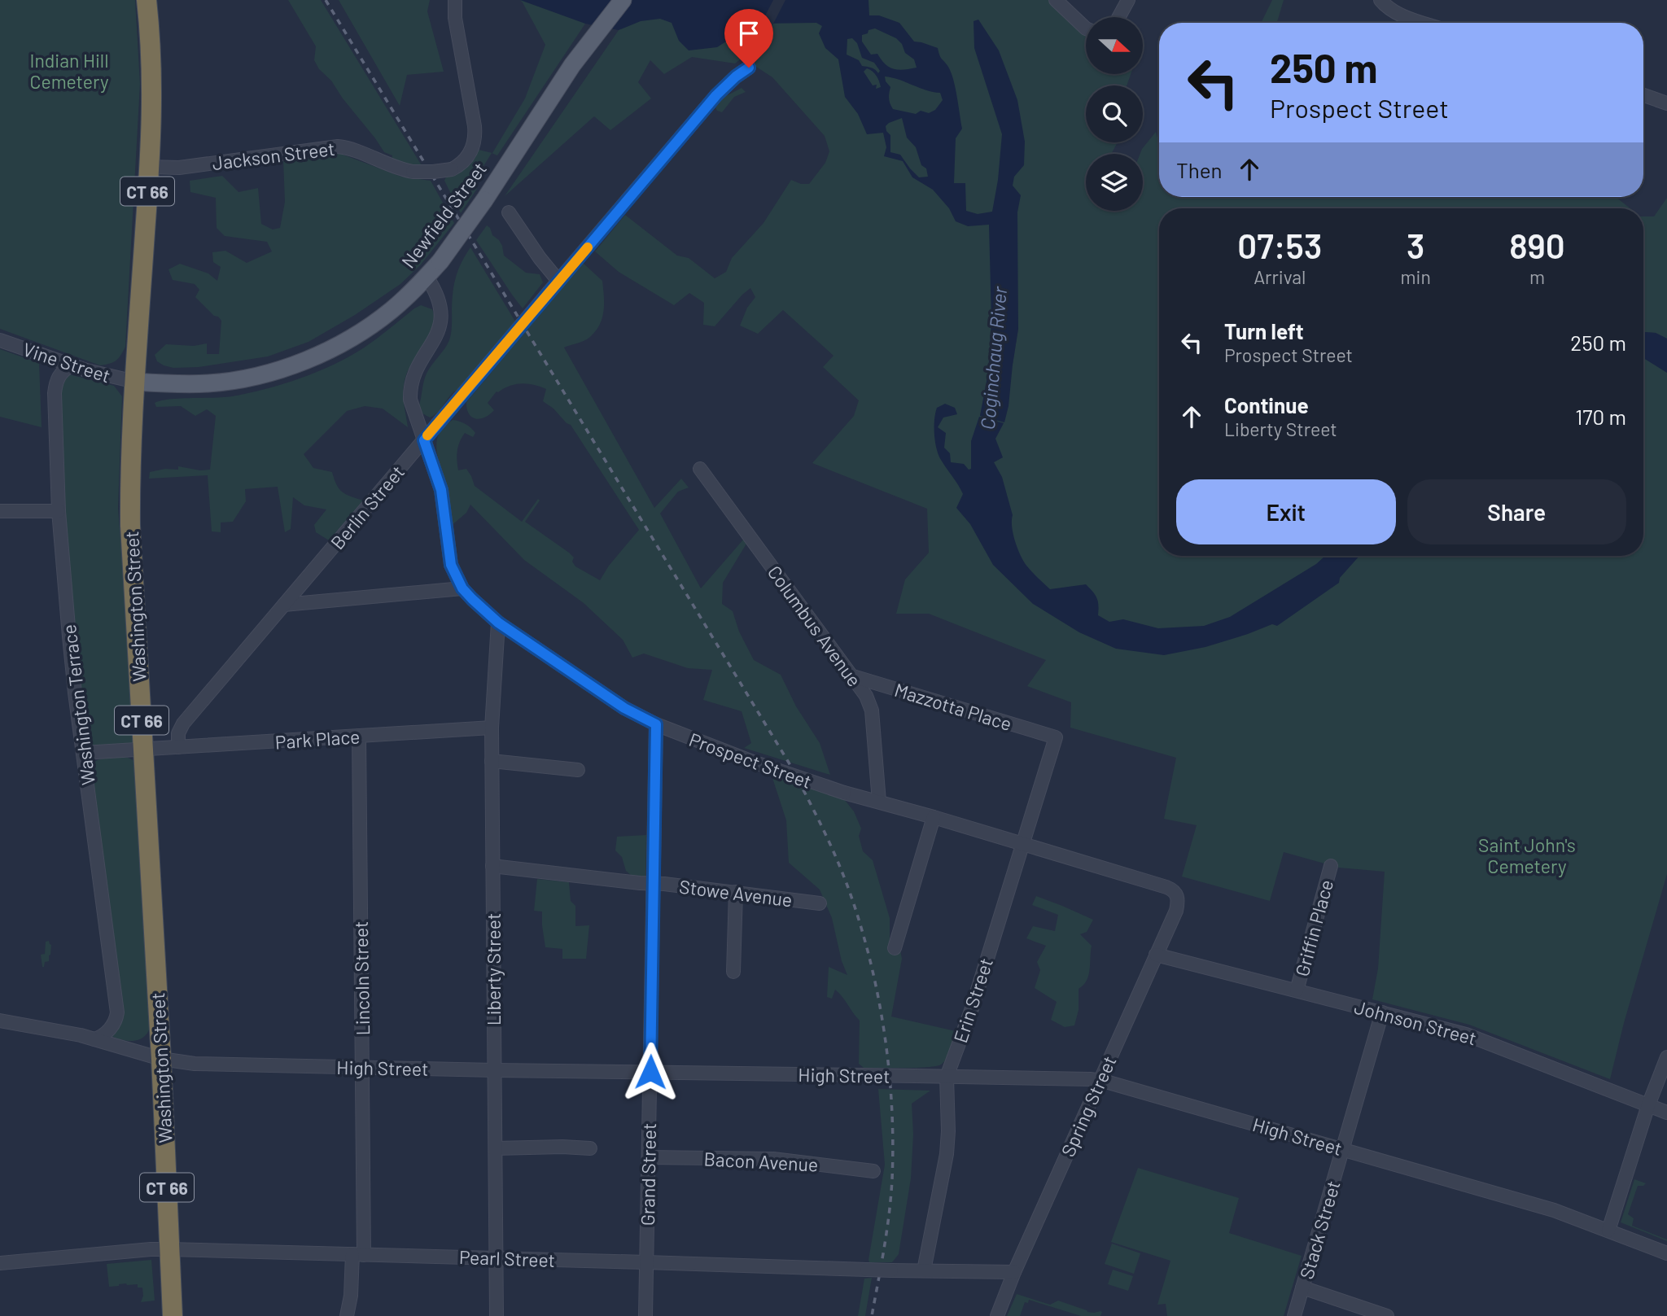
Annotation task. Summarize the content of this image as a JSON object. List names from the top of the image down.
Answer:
{
  "streets": {
    "highway": ["CT 66", "Washington Street"],
    "main road": ["Newfield Street"],
    "street": [
      "Jackson Street",
      "Vine Street",
      "Berlin Street",
      "Columbus Avenue",
      "Washington Terrace",
      "Mazzotta Place",
      "Park Place",
      "Prospect Street",
      "Stowe Avenue",
      "Griffin Place",
      "Liberty Street",
      "Lincoln Street",
      "Erin Street",
      "Johnson Street",
      "High Street",
      "Spring Street",
      "Bacon Avenue",
      "Grand Street",
      "Stack Street",
      "Pearl Street"
    ]
  },
  "crossings": [
    ["Jackson Street", "Washington Street"],
    ["Newfield Street", "Vine Street"],
    ["Newfield Street", "Washington Street"],
    ["Vine Street", "Washington Street"],
    ["Vine Street", "Washington Terrace"],
    ["Berlin Street", "Park Place"],
    ["Washington Street", "Park Place"],
    ["Washington Street", "High Street"],
    ["Washington Street", "Pearl Street"],
    ["Columbus Avenue", "Mazzotta Place"],
    ["Columbus Avenue", "Prospect Street"],
    ["Washington Terrace", "Park Place"],
    ["Washington Terrace", "High Street"],
    ["Mazzotta Place", "Erin Street"],
    ["Park Place", "Liberty Street"],
    ["Park Place", "Lincoln Street"],
    ["Prospect Street", "Liberty Street"],
    ["Prospect Street", "Erin Street"],
    ["Prospect Street", "Spring Street"],
    ["Prospect Street", "Grand Street"],
    ["Stowe Avenue", "Liberty Street"],
    ["Stowe Avenue", "Grand Street"],
    ["Griffin Place", "Johnson Street"],
    ["Liberty Street", "High Street"],
    ["Liberty Street", "Pearl Street"],
    ["Lincoln Street", "High Street"],
    ["Lincoln Street", "Pearl Street"],
    ["Erin Street", "High Street"],
    ["Erin Street", "Pearl Street"],
    ["Johnson Street", "Spring Street"],
    ["Johnson Street", "Stack Street"],
    ["High Street", "Spring Street"],
    ["High Street", "Grand Street"],
    ["High Street", "Stack Street"],
    ["Spring Street", "Pearl Street"],
    ["Bacon Avenue", "Grand Street"],
    ["Grand Street", "Pearl Street"]
  ],
  "water": ["Coginchaug River"],
  "parks": ["Indian Hill Cemetery", "Saint John's Cemetery"],
  "north": "right",
  "page": {
    "turn": ["250 m", "Prospect Street"],
    "then": "Then",
    "eta": [
      "07:53",
      "Arrival",
      "3",
      "min",
      "890",
      "m"
    ],
    "list": [
      {
        "name": "Turn left",
        "note": "Prospect Street",
        "value": "250 m"
      },
      {
        "name": "Continue",
        "note": "Liberty Street",
        "value": "170 m"
      }
    ],
    "buttons": ["Exit", "Share"]
  }
}
